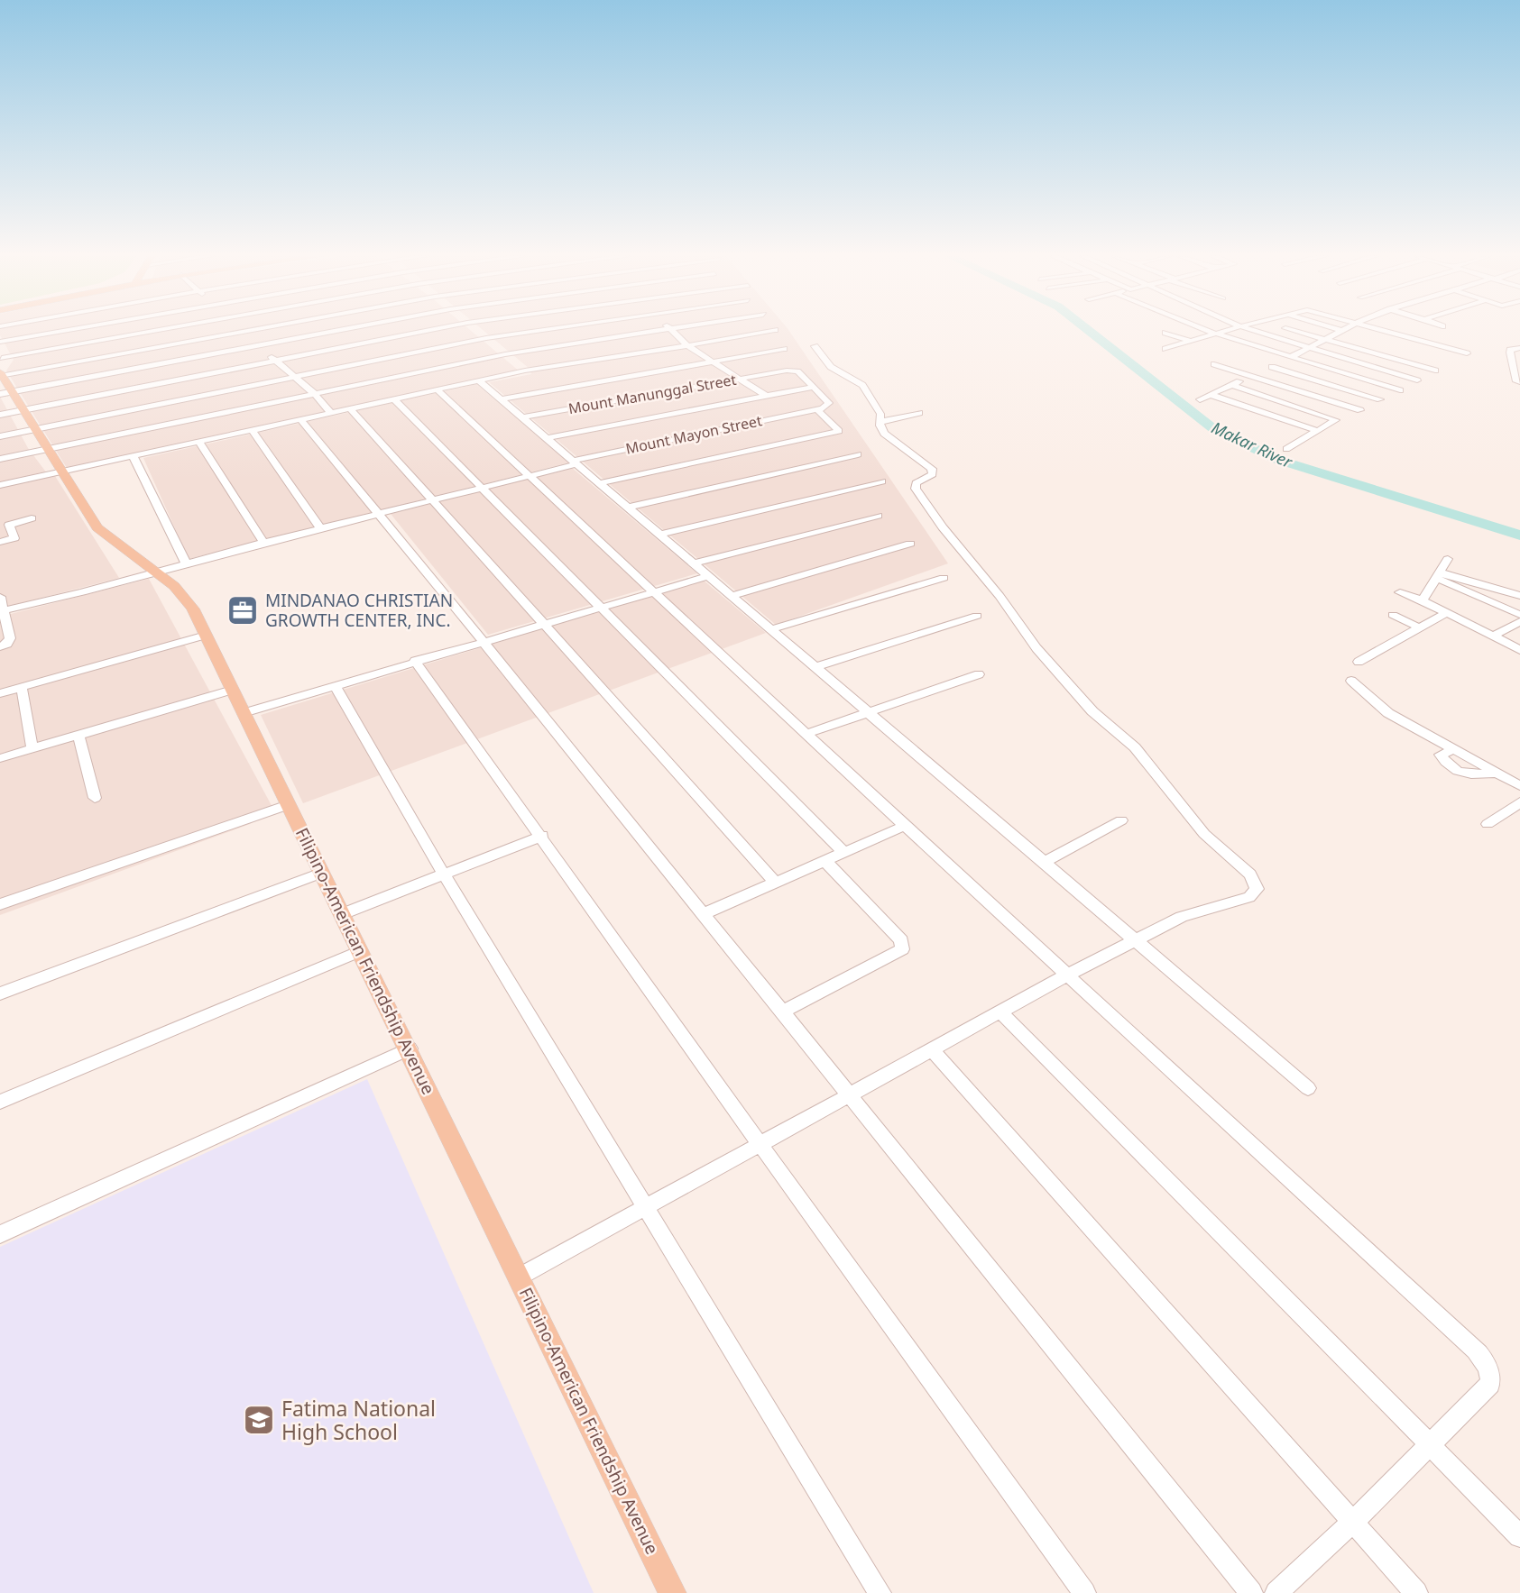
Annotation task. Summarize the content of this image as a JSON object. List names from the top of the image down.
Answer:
{
  "streets": {
    "main road": ["Filipino-American Friendship Avenue"],
    "street": ["Mount Manunggal Street", "Mount Mayon Street"]
  },
  "crossings": [
    ["Mount Mayon Street", "Filipino-American Friendship Avenue"]
  ],
  "water": ["Makar River"],
  "places": {
    "office": ["MINDANAO CHRISTIAN GROWTH CENTER, INC."],
    "school or university": ["Fatima National High School"]
  }
}
